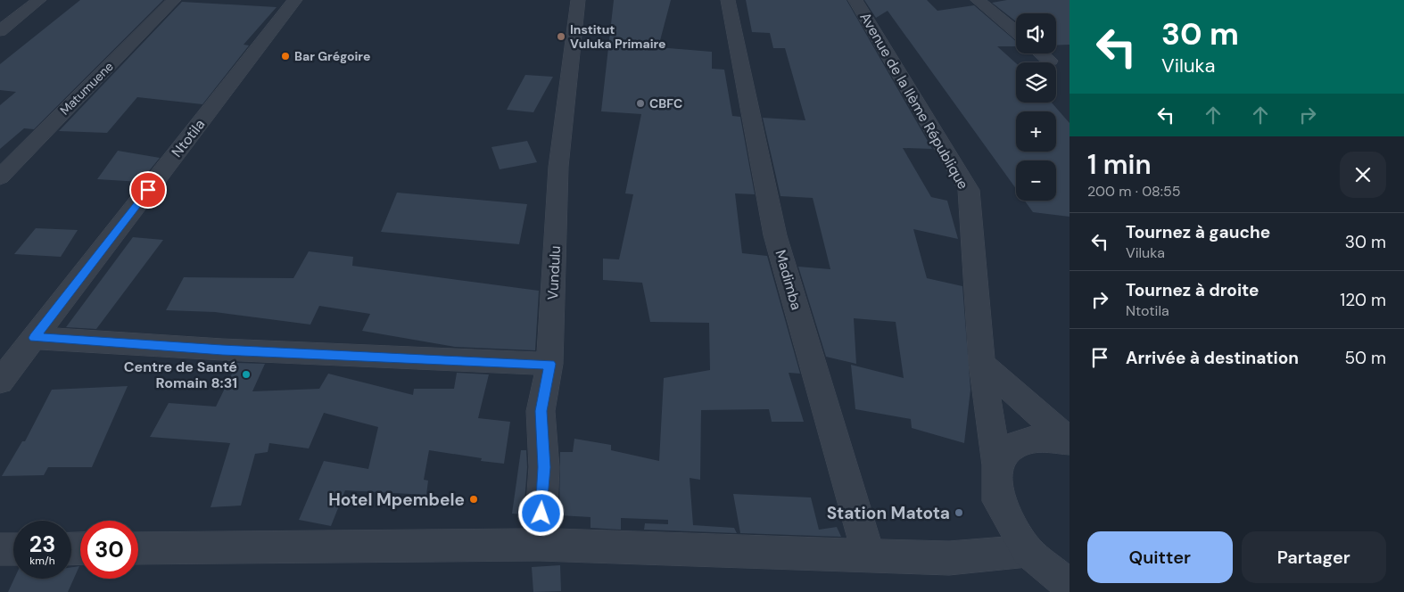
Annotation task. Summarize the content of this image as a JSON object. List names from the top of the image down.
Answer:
{
  "streets": {
    "street": [
      "Matumuene",
      "Avenue de la IIème République",
      "Ntotila",
      "Vundulu",
      "Madimba"
    ]
  },
  "places": [
    "Institut Vuluka Primaire",
    "Bar Grégoire",
    "CBFC",
    "Centre de Santé Romain 8:31",
    "Hotel Mpembele",
    "Station Matota"
  ],
  "page": {
    "turn": ["30 m", "Viluka"],
    "map_buttons": ["+", "−"],
    "heading": ["1 min", "200 m · 08:55"],
    "list": [
      {
        "name": "Tournez à gauche",
        "note": "Viluka",
        "value": "30 m"
      },
      {
        "name": "Tournez à droite",
        "note": "Ntotila",
        "value": "120 m"
      },
      {
        "name": "Arrivée à destination",
        "value": "50 m"
      }
    ],
    "speed": "23 km/h",
    "limit": "30",
    "buttons": ["Quitter", "Partager"]
  }
}
